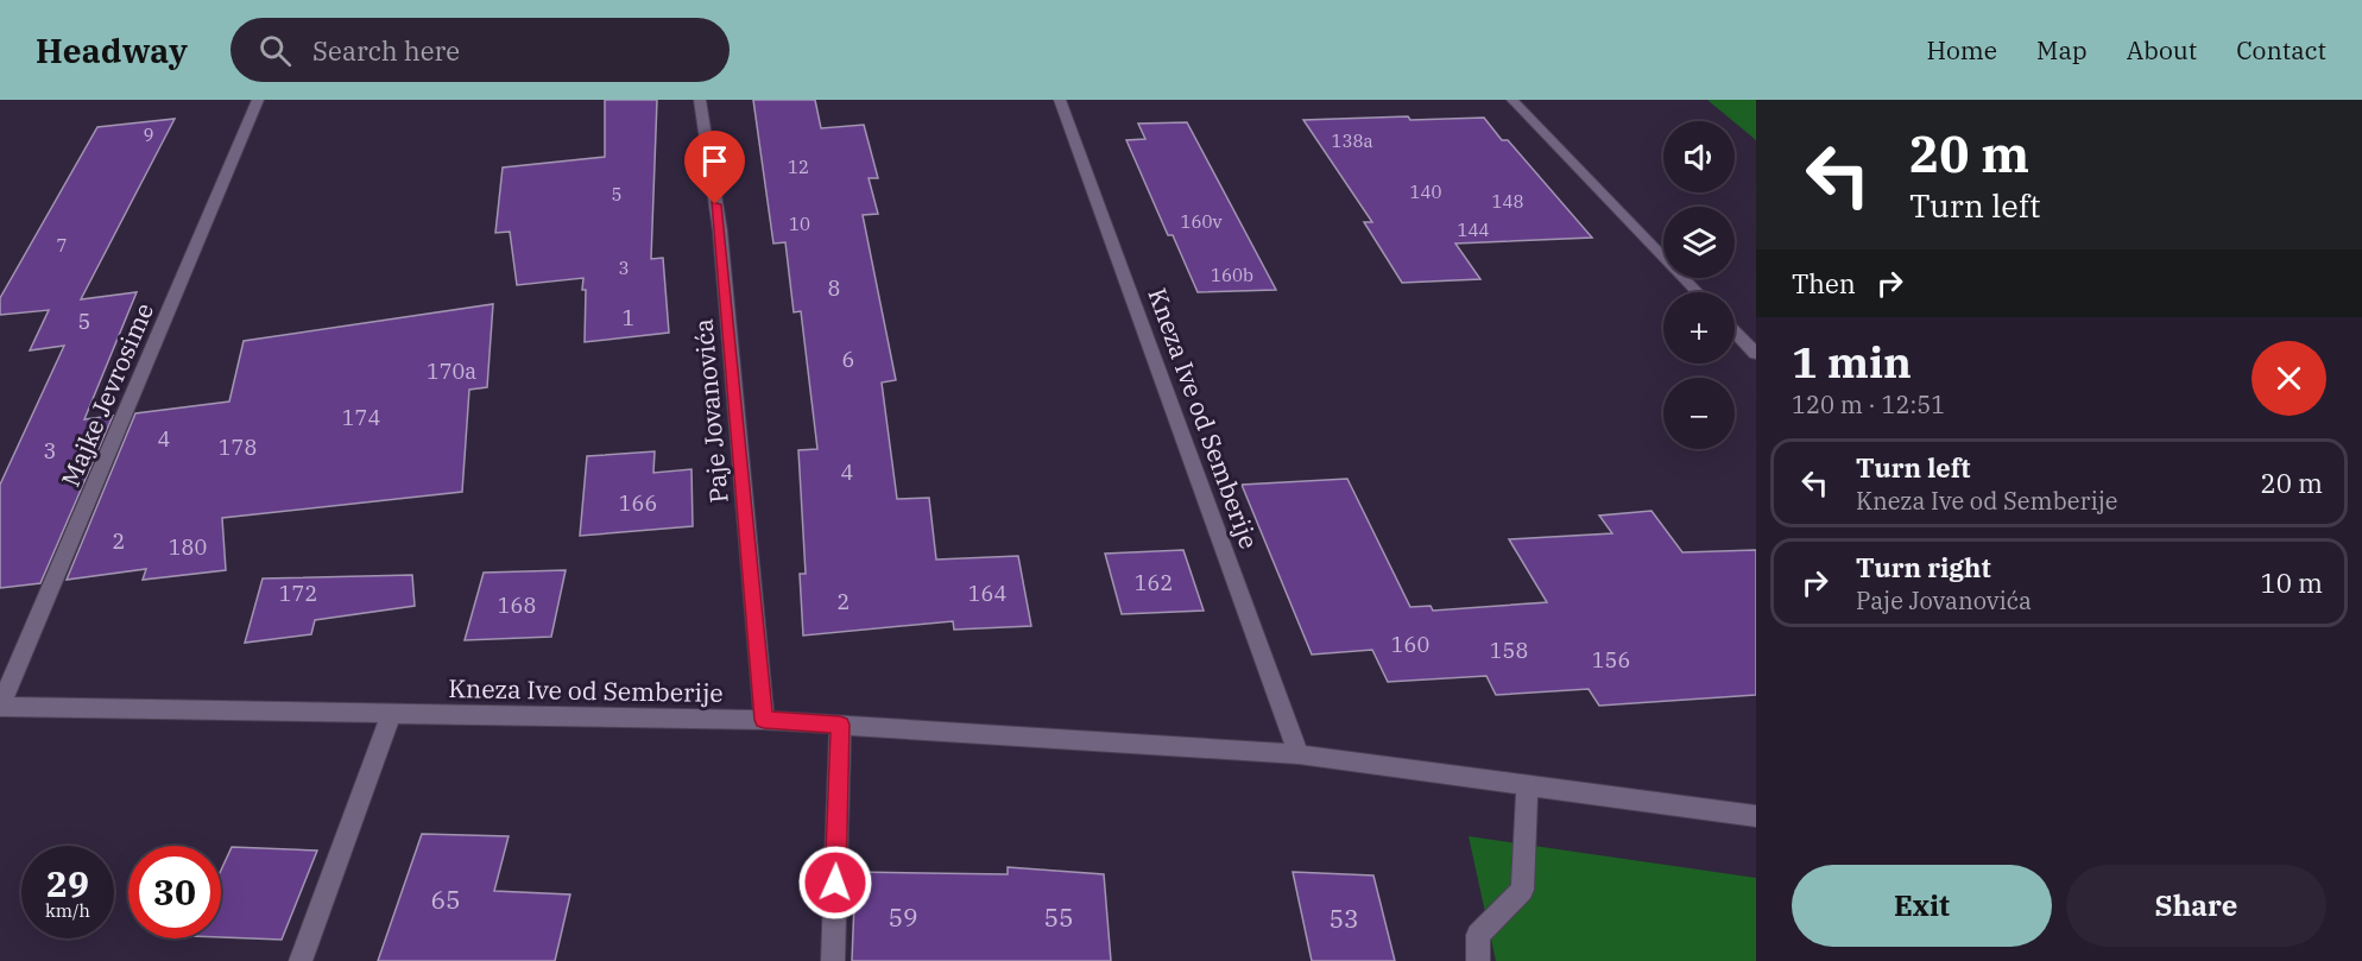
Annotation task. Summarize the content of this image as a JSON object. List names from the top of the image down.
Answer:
{
  "streets": {
    "street": ["Majke Jevrosime", "Paje Jovanovića", "Kneza Ive od Semberije"]
  },
  "crossings": [
    ["Majke Jevrosime", "Kneza Ive od Semberije"],
    ["Paje Jovanovića", "Kneza Ive od Semberije"]
  ],
  "house_numbers": [
    "9",
    "138a",
    "12",
    "140",
    "5",
    "148",
    "160v",
    "10",
    "144",
    "7",
    "3",
    "160b",
    "8",
    "1",
    "5",
    "6",
    "170a",
    "174",
    "4",
    "178",
    "3",
    "4",
    "166",
    "2",
    "180",
    "162",
    "172",
    "164",
    "2",
    "168",
    "160",
    "158",
    "156",
    "65",
    "59",
    "55",
    "53"
  ],
  "page": {
    "header": "Headway",
    "search": "Search here",
    "nav": [
      "Home",
      "Map",
      "About",
      "Contact"
    ],
    "turn": ["20 m", "Turn left"],
    "map_buttons": ["+", "−"],
    "then": "Then",
    "heading": ["1 min", "120 m · 12:51"],
    "list": [
      {
        "name": "Turn left",
        "note": "Kneza Ive od Semberije",
        "value": "20 m"
      },
      {
        "name": "Turn right",
        "note": "Paje Jovanovića",
        "value": "10 m"
      }
    ],
    "speed": "29 km/h",
    "limit": "30",
    "buttons": ["Exit", "Share"]
  }
}
